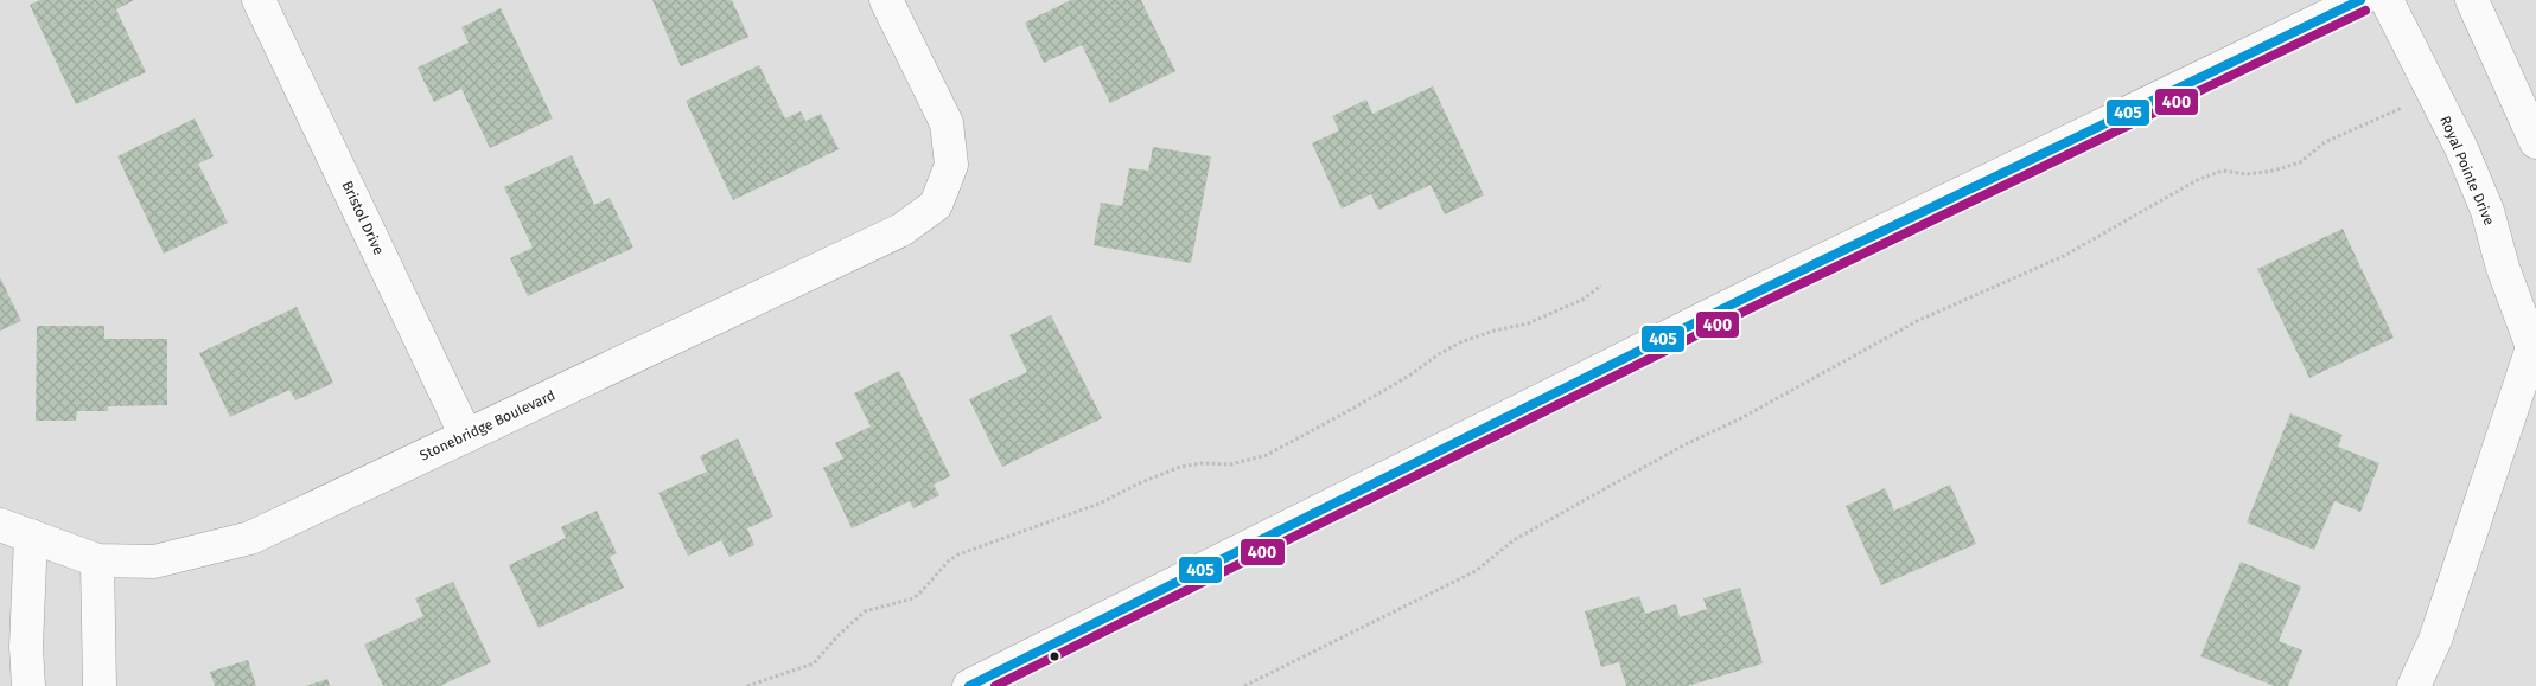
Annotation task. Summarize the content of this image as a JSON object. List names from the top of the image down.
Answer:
{
  "streets": {
    "street": ["Royal Pointe Drive", "Bristol Drive", "Stonebridge Boulevard"]
  },
  "crossings": [
    ["Bristol Drive", "Stonebridge Boulevard"]
  ],
  "lines": ["transit line 405", "transit line 400"]
}
